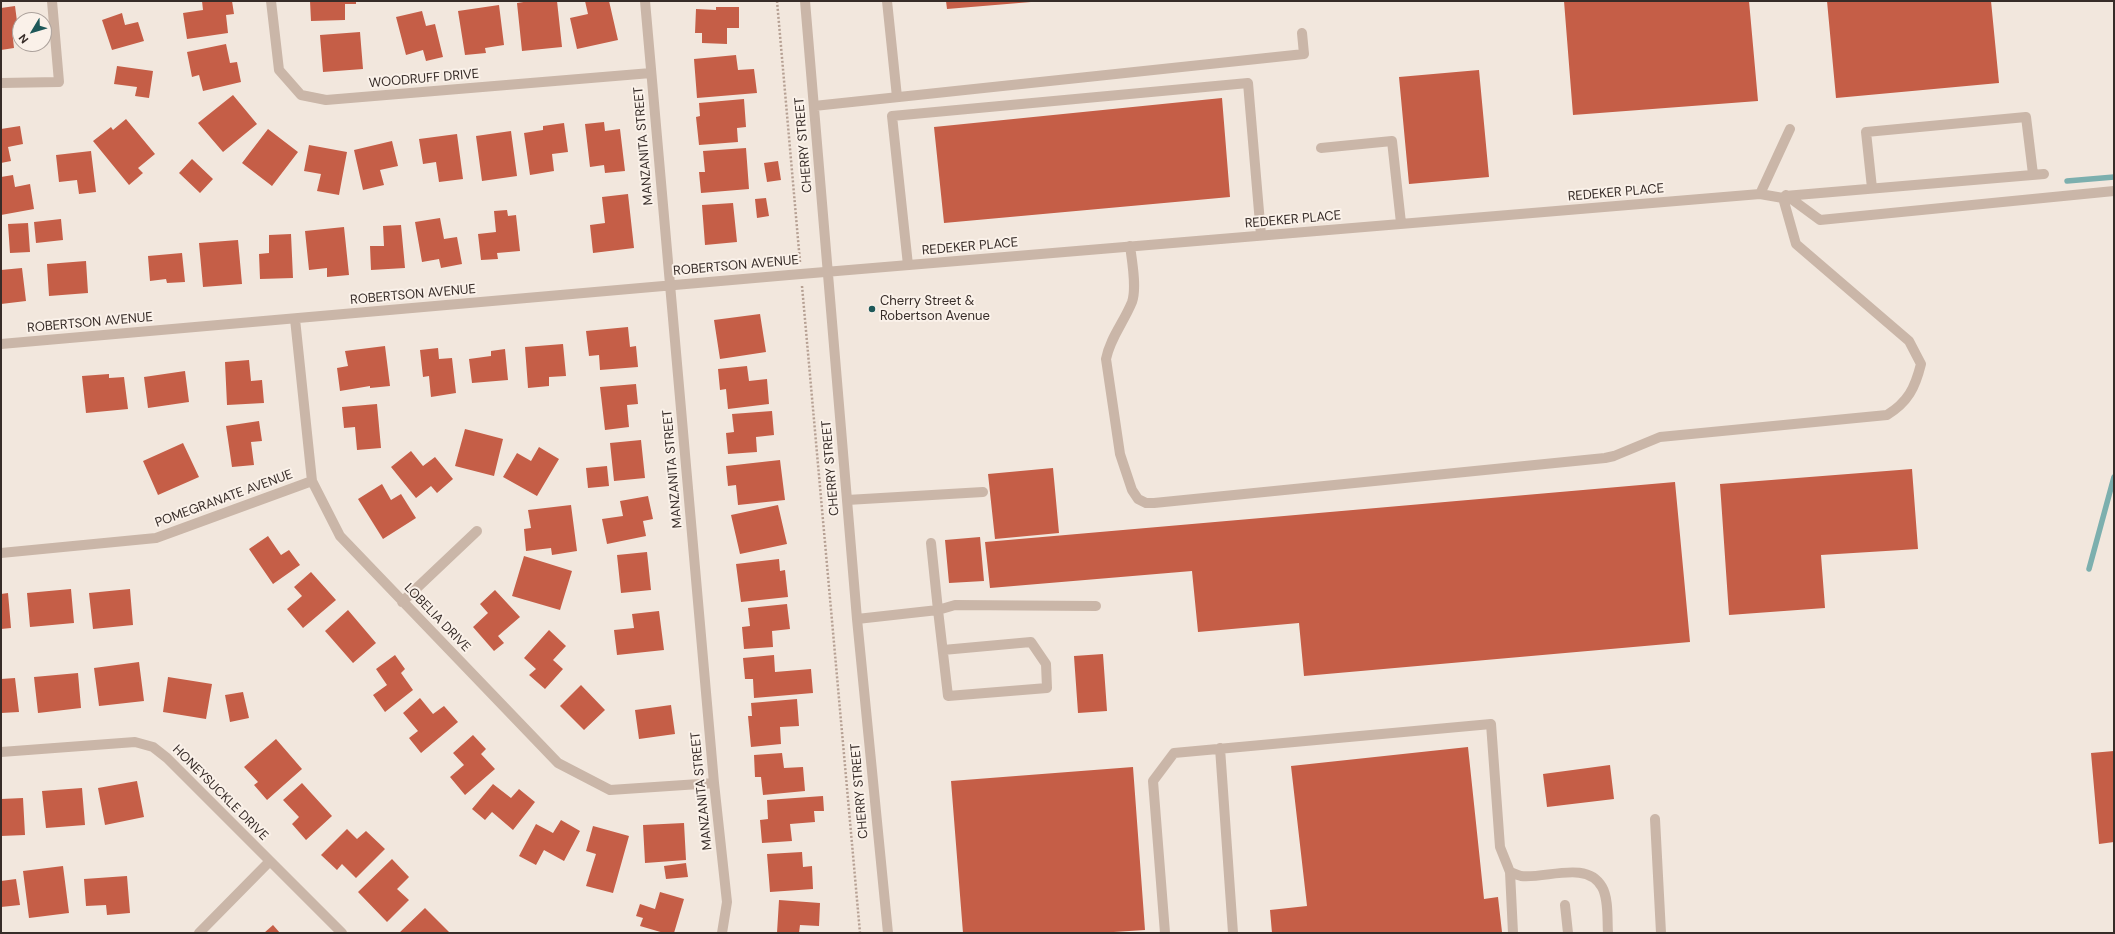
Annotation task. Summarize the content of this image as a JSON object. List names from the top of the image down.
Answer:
{
  "streets": {
    "street": [
      "WOODRUFF DRIVE",
      "CHERRY STREET",
      "MANZANITA STREET",
      "REDEKER PLACE",
      "ROBERTSON AVENUE",
      "POMEGRANATE AVENUE",
      "LOBELIA DRIVE",
      "HONEYSUCKLE DRIVE"
    ]
  },
  "crossings": [
    ["WOODRUFF DRIVE", "MANZANITA STREET"],
    ["CHERRY STREET", "REDEKER PLACE"],
    ["CHERRY STREET", "ROBERTSON AVENUE"],
    ["MANZANITA STREET", "ROBERTSON AVENUE"],
    ["MANZANITA STREET", "LOBELIA DRIVE"],
    ["REDEKER PLACE", "ROBERTSON AVENUE"],
    ["ROBERTSON AVENUE", "LOBELIA DRIVE"],
    ["POMEGRANATE AVENUE", "LOBELIA DRIVE"]
  ],
  "places": ["Cherry Street & Robertson Avenue"],
  "north": "bottom left"
}
